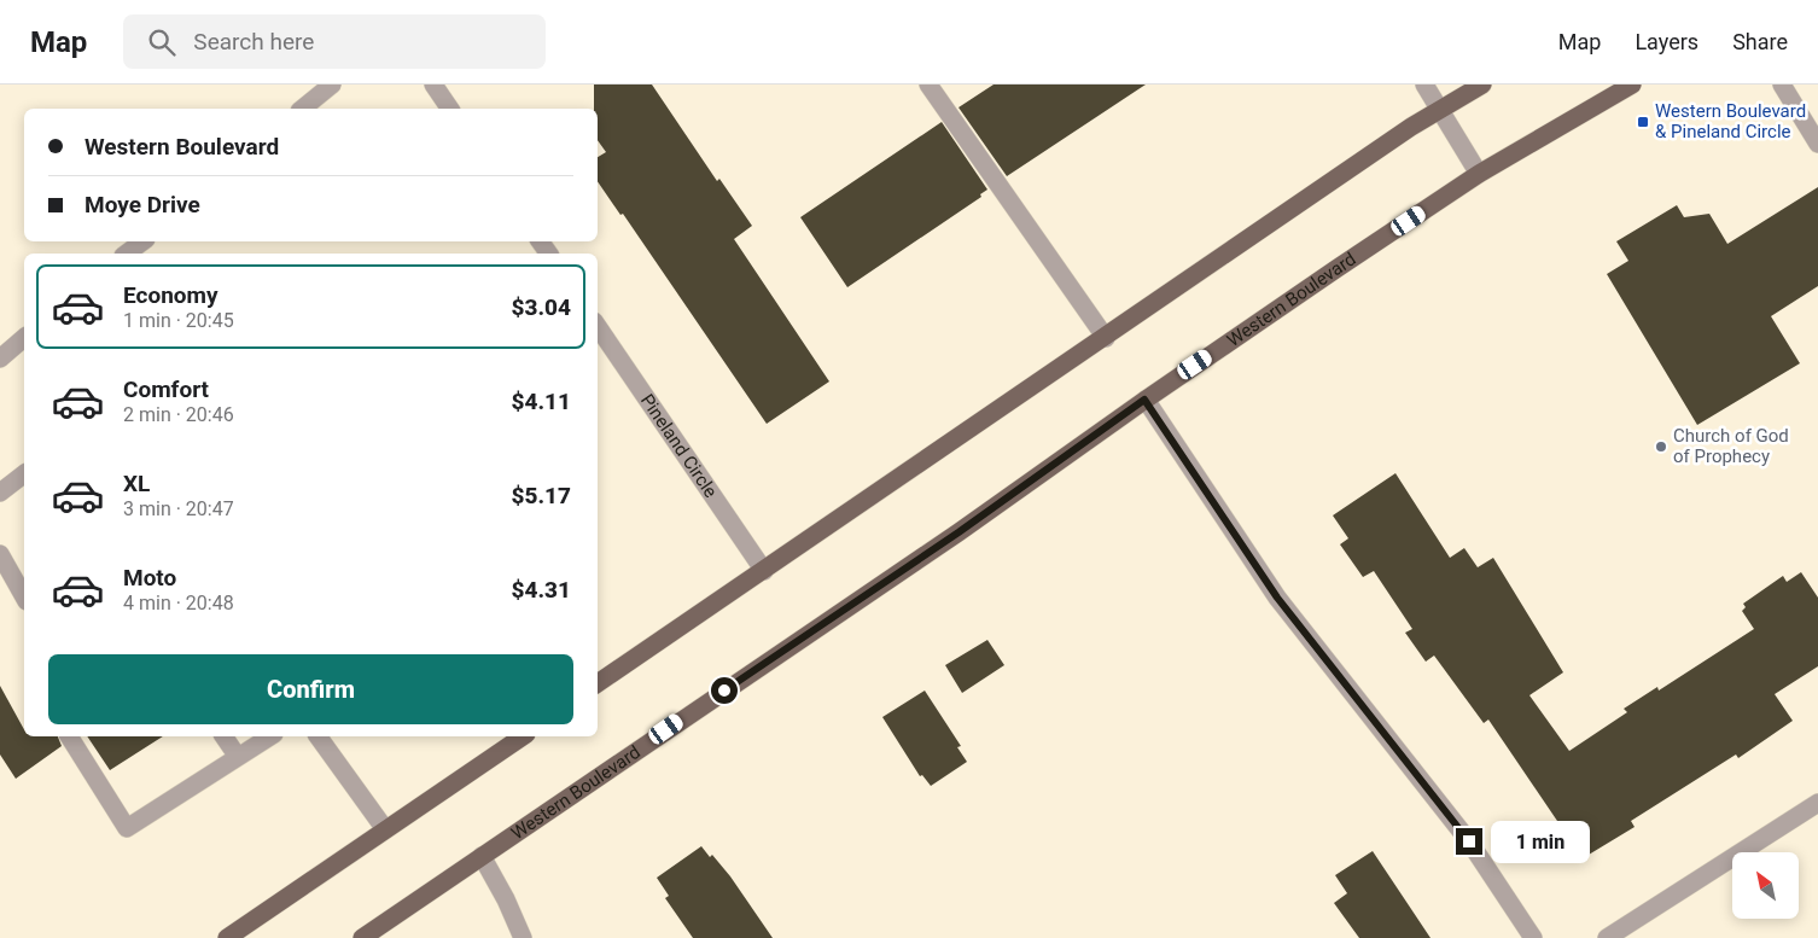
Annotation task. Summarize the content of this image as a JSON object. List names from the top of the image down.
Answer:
{
  "streets": {
    "main road": ["Western Boulevard"],
    "street": ["Pineland Circle"]
  },
  "places": {
    "transit": ["Western Boulevard & Pineland Circle"],
    "other": ["Church of God of Prophecy"]
  },
  "north": "top left",
  "page": {
    "header": "Map",
    "search": "Search here",
    "nav": ["Map", "Layers", "Share"],
    "banner": ["Western Boulevard", "Moye Drive"],
    "list": [
      {
        "name": "Economy",
        "note": "1 min · 20:45",
        "value": "$3.04"
      },
      {
        "name": "Comfort",
        "note": "2 min · 20:46",
        "value": "$4.11"
      },
      {
        "name": "XL",
        "note": "3 min · 20:47",
        "value": "$5.17"
      },
      {
        "name": "Moto",
        "note": "4 min · 20:48",
        "value": "$4.31"
      }
    ],
    "buttons": "Confirm",
    "bubble": "1 min"
  }
}
